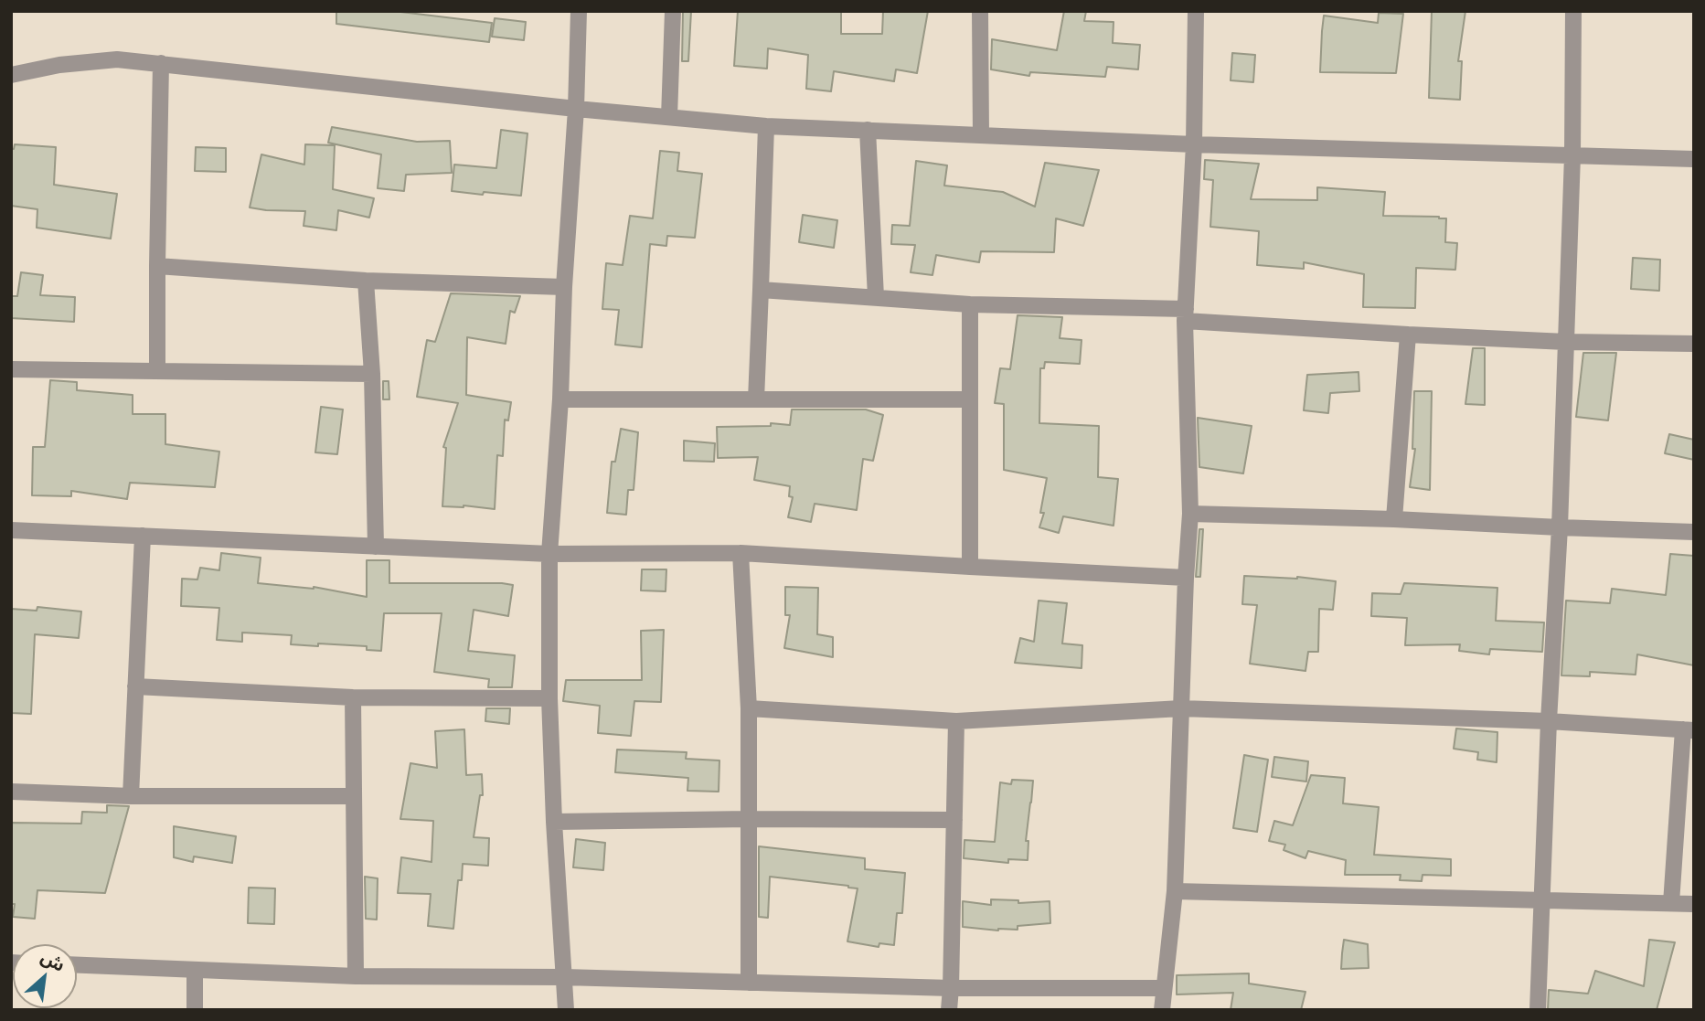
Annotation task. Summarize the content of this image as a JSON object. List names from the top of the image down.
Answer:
{
  "north": "top right"
}
